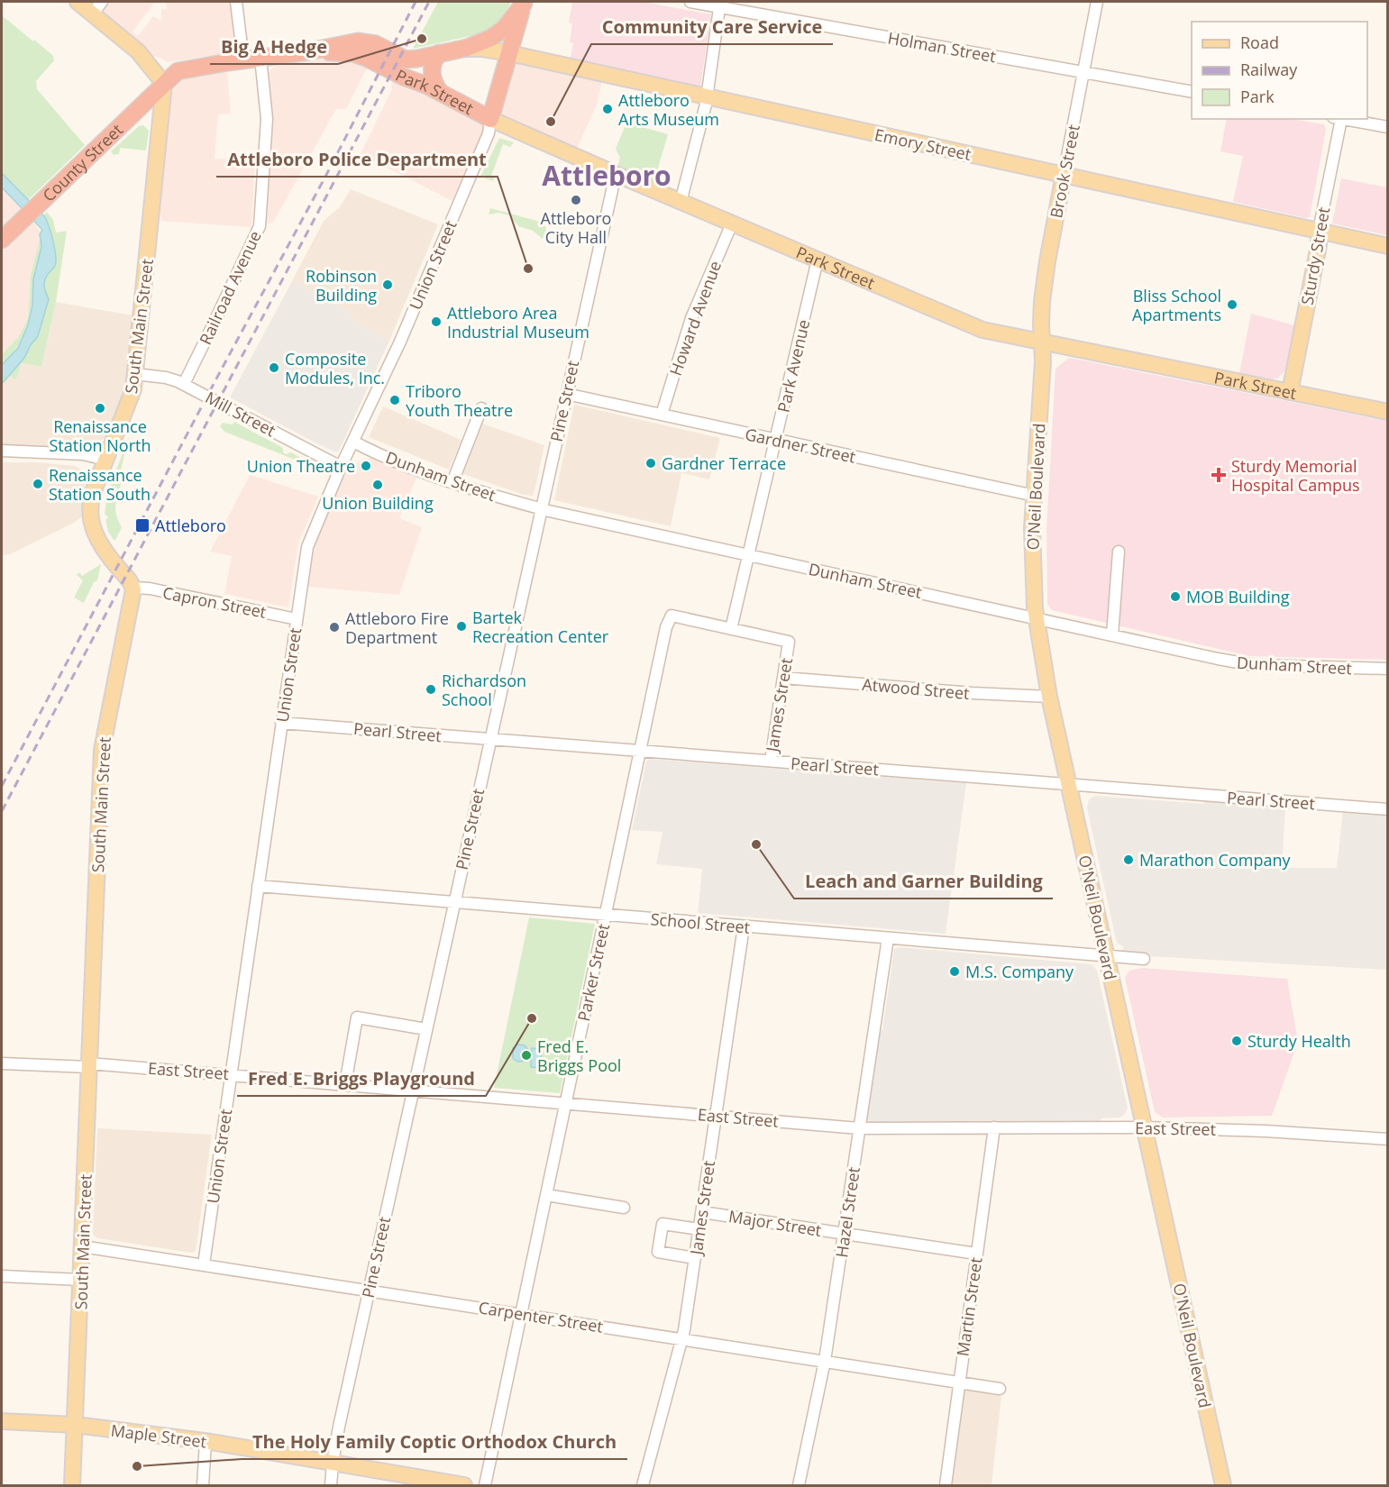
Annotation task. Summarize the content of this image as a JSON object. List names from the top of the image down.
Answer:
{
  "streets": {
    "highway": ["Park Street", "County Street"],
    "main road": [
      "Emory Street",
      "Brook Street",
      "Sturdy Street",
      "South Main Street",
      "O'Neil Boulevard",
      "Maple Street"
    ],
    "street": [
      "Holman Street",
      "Union Street",
      "Railroad Avenue",
      "Howard Avenue",
      "Park Avenue",
      "Pine Street",
      "Mill Street",
      "Gardner Street",
      "Dunham Street",
      "Capron Street",
      "Atwood Street",
      "James Street",
      "Pearl Street",
      "School Street",
      "Parker Street",
      "East Street",
      "Hazel Street",
      "Major Street",
      "Martin Street",
      "Carpenter Street"
    ]
  },
  "crossings": [
    ["Holman Street", "Brook Street"],
    ["Park Street", "Emory Street"],
    ["Park Street", "County Street"],
    ["Park Street", "Brook Street"],
    ["Park Street", "Sturdy Street"],
    ["Park Street", "Union Street"],
    ["Park Street", "Railroad Avenue"],
    ["Park Street", "Howard Avenue"],
    ["Park Street", "South Main Street"],
    ["Park Street", "Park Avenue"],
    ["Park Street", "Pine Street"],
    ["Park Street", "O'Neil Boulevard"],
    ["Emory Street", "Brook Street"],
    ["Emory Street", "Sturdy Street"],
    ["County Street", "South Main Street"],
    ["Brook Street", "O'Neil Boulevard"],
    ["Union Street", "Mill Street"],
    ["Union Street", "Dunham Street"],
    ["Union Street", "Capron Street"],
    ["Union Street", "Pearl Street"],
    ["Union Street", "School Street"],
    ["Union Street", "East Street"],
    ["Union Street", "Carpenter Street"],
    ["Railroad Avenue", "Mill Street"],
    ["Howard Avenue", "Gardner Street"],
    ["South Main Street", "Mill Street"],
    ["South Main Street", "Capron Street"],
    ["South Main Street", "East Street"],
    ["South Main Street", "Carpenter Street"],
    ["South Main Street", "Maple Street"],
    ["Park Avenue", "Gardner Street"],
    ["Park Avenue", "Dunham Street"],
    ["Park Avenue", "James Street"],
    ["Park Avenue", "Parker Street"],
    ["Pine Street", "Gardner Street"],
    ["Pine Street", "Dunham Street"],
    ["Pine Street", "Pearl Street"],
    ["Pine Street", "School Street"],
    ["Pine Street", "East Street"],
    ["Pine Street", "Carpenter Street"],
    ["Pine Street", "Maple Street"],
    ["Gardner Street", "O'Neil Boulevard"],
    ["Dunham Street", "O'Neil Boulevard"],
    ["O'Neil Boulevard", "Atwood Street"],
    ["O'Neil Boulevard", "Pearl Street"],
    ["O'Neil Boulevard", "School Street"],
    ["O'Neil Boulevard", "East Street"],
    ["Atwood Street", "James Street"],
    ["James Street", "Pearl Street"],
    ["James Street", "School Street"],
    ["James Street", "Parker Street"],
    ["James Street", "East Street"],
    ["James Street", "Major Street"],
    ["James Street", "Carpenter Street"],
    ["Pearl Street", "Parker Street"],
    ["School Street", "Parker Street"],
    ["School Street", "Hazel Street"],
    ["Parker Street", "East Street"],
    ["Parker Street", "Carpenter Street"],
    ["East Street", "Hazel Street"],
    ["East Street", "Martin Street"],
    ["Hazel Street", "Major Street"],
    ["Hazel Street", "Carpenter Street"],
    ["Major Street", "Martin Street"],
    ["Martin Street", "Carpenter Street"]
  ],
  "districts": ["Attleboro"],
  "places": {
    "other": [
      "Big A Hedge",
      "Attleboro Arts Museum",
      "Community Care Service",
      "Attleboro City Hall",
      "Attleboro Police Department",
      "Robinson Building",
      "Bliss School Apartments",
      "Attleboro Area Industrial Museum",
      "Composite Modules, Inc.",
      "Triboro Youth Theatre",
      "Renaissance Station North",
      "Gardner Terrace",
      "Union Theatre",
      "Renaissance Station South",
      "Union Building",
      "MOB Building",
      "Bartek Recreation Center",
      "Attleboro Fire Department",
      "Richardson School",
      "Leach and Garner Building",
      "Marathon Company",
      "M.S. Company",
      "Fred E. Briggs Playground",
      "Sturdy Health",
      "Fred E. Briggs Pool",
      "The Holy Family Coptic Orthodox Church"
    ],
    "health": ["Sturdy Memorial Hospital Campus"],
    "transit": ["Attleboro"]
  },
  "legend": ["Road", "Railway", "Park"]
}
